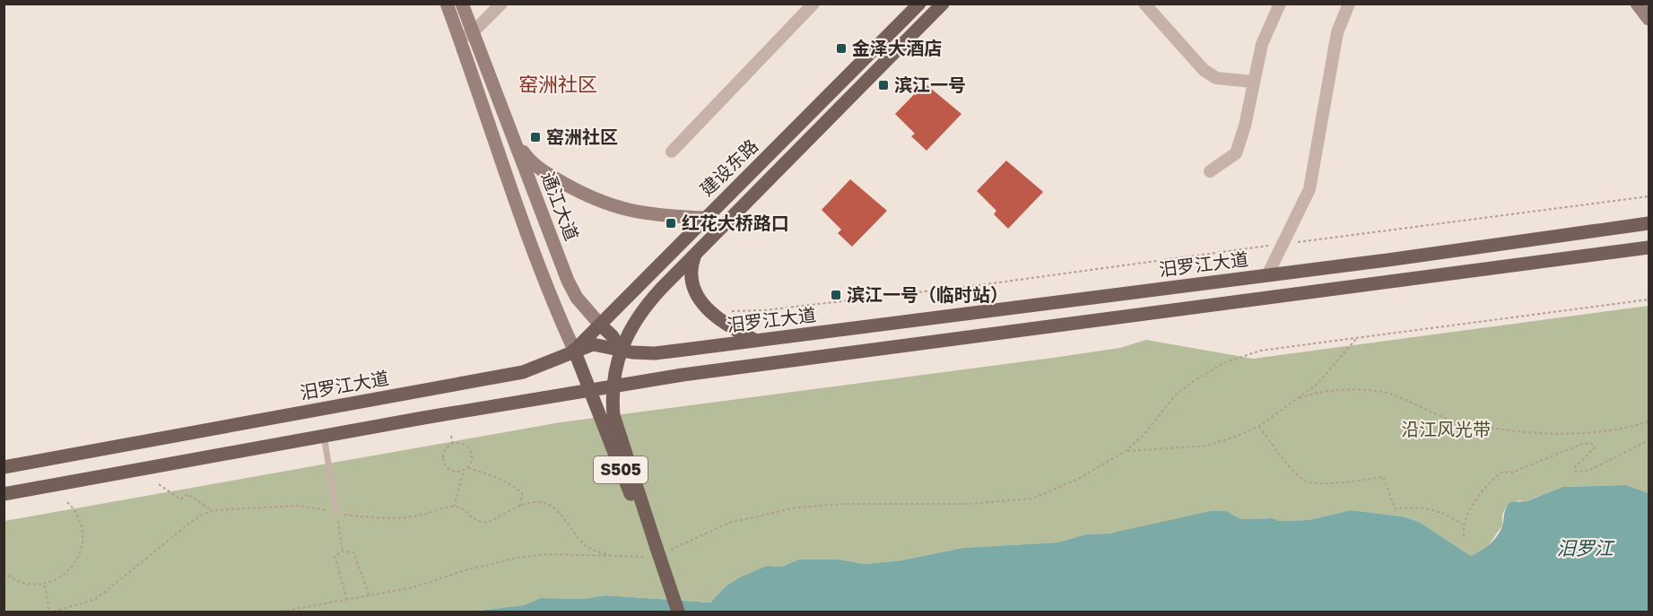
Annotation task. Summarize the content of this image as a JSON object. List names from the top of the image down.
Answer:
{
  "streets": {
    "main road": [
      "建设东路",
      "通江大道",
      "汨罗江大道",
      "S505"
    ]
  },
  "crossings": [
    ["建设东路", "通江大道"],
    ["建设东路", "汨罗江大道"],
    ["建设东路", "S505"],
    ["通江大道", "汨罗江大道"],
    ["通江大道", "S505"],
    ["汨罗江大道", "S505"]
  ],
  "districts": ["窑洲社区"],
  "water": ["汨罗江"],
  "parks": ["沿江风光带"],
  "places": {
    "transit": [
      "金泽大酒店",
      "滨江一号",
      "窑洲社区",
      "红花大桥路口",
      "滨江一号（临时站）"
    ]
  }
}
